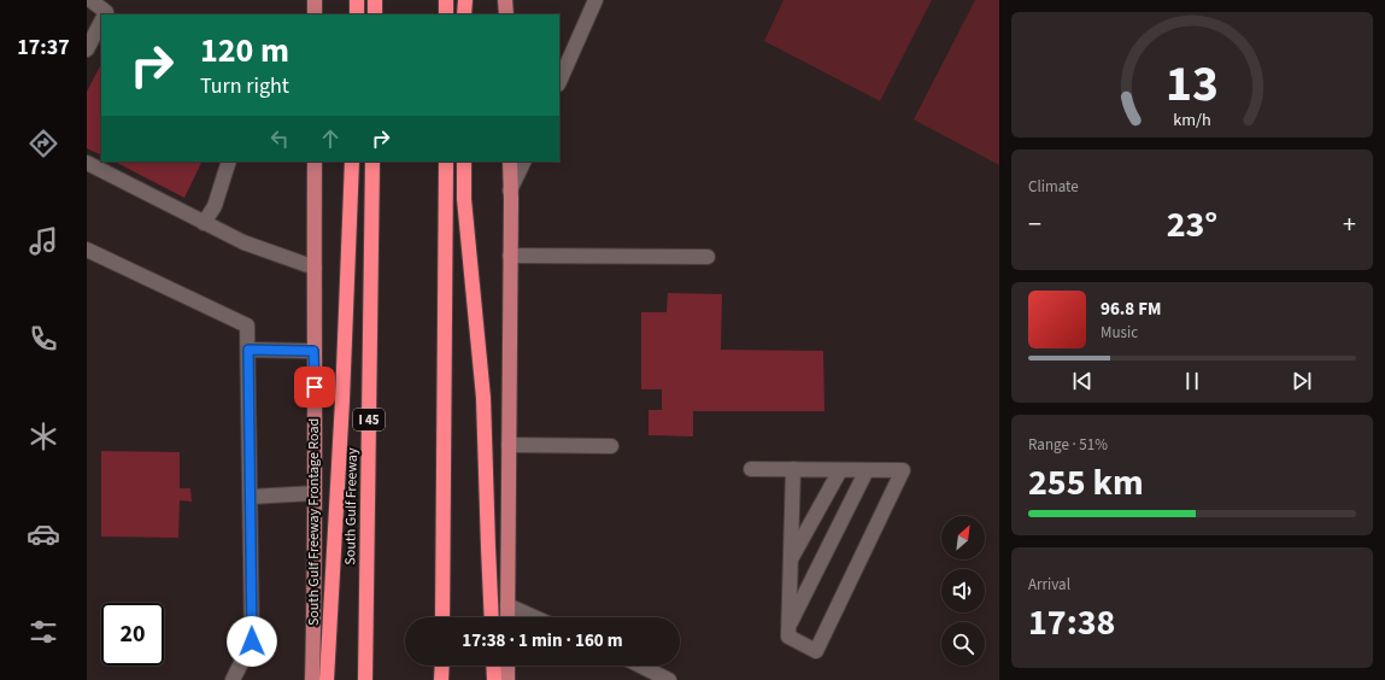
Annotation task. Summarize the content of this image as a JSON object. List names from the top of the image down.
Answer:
{
  "streets": {
    "highway": ["I 45", "South Gulf Freeway"],
    "main road": ["South Gulf Freeway Frontage Road"]
  },
  "north": "top right",
  "page": {
    "tabs": "17:37",
    "turn": ["120 m", "Turn right"],
    "tile": [
      "Climate",
      ["Range · 51%", "255 km"],
      ["Arrival", "17:38"]
    ],
    "heat": ["−", "23°", "+"],
    "song": ["96.8 FM", "Music"],
    "limit": "20",
    "trip": "17:38 · 1 min · 160 m",
    "gauge": ["13", "km/h"]
  }
}
